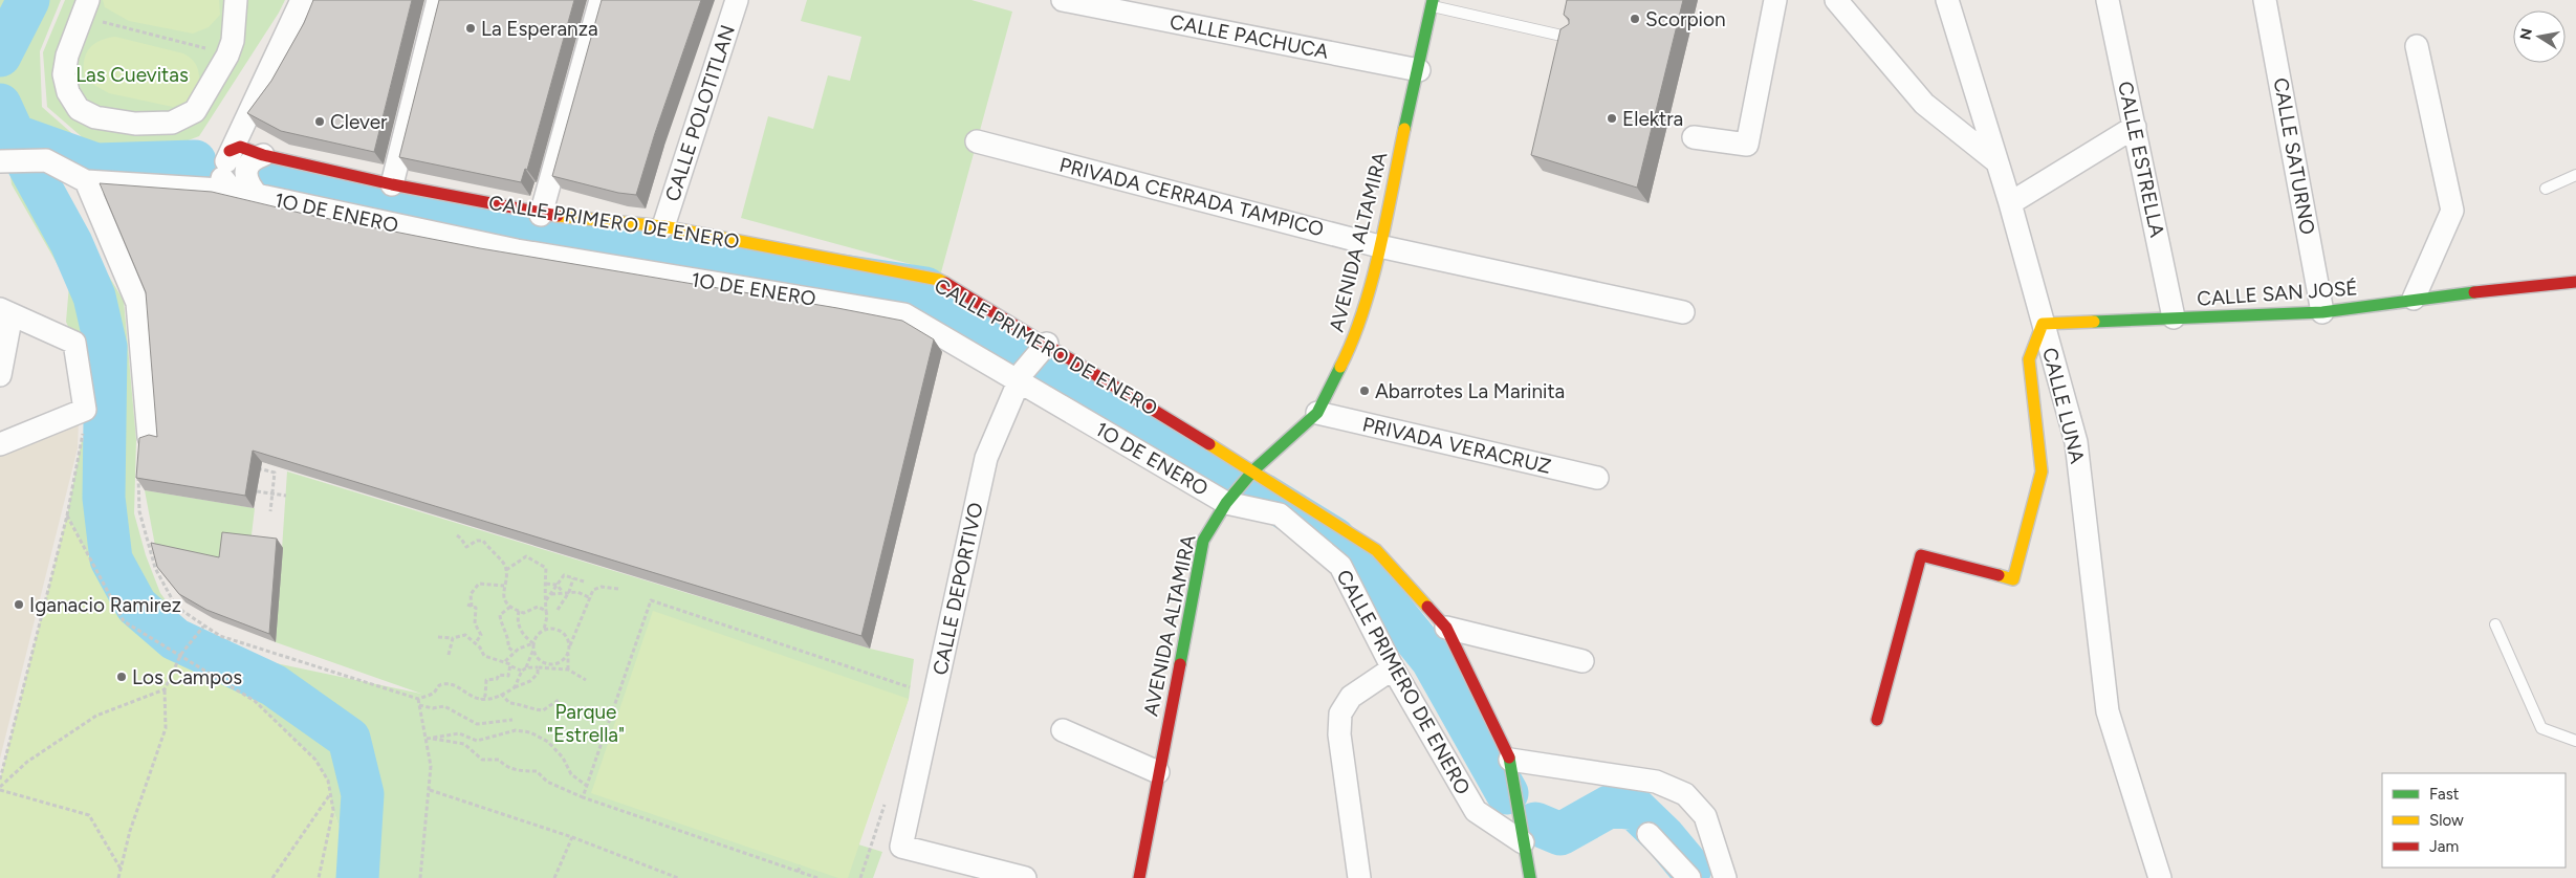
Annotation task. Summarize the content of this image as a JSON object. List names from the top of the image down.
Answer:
{
  "streets": {
    "street": [
      "CALLE PACHUCA",
      "CALLE POLOTITLAN",
      "CALLE SATURNO",
      "CALLE ESTRELLA",
      "PRIVADA CERRADA TAMPICO",
      "1O DE ENERO",
      "CALLE PRIMERO DE ENERO",
      "AVENIDA ALTAMIRA",
      "CALLE SAN JOSÉ",
      "CALLE LUNA",
      "PRIVADA VERACRUZ",
      "CALLE DEPORTIVO"
    ]
  },
  "crossings": [
    ["CALLE PACHUCA", "AVENIDA ALTAMIRA"],
    ["CALLE POLOTITLAN", "CALLE PRIMERO DE ENERO"],
    ["CALLE SATURNO", "CALLE SAN JOSÉ"],
    ["CALLE ESTRELLA", "CALLE SAN JOSÉ"],
    ["PRIVADA CERRADA TAMPICO", "AVENIDA ALTAMIRA"],
    ["1O DE ENERO", "CALLE PRIMERO DE ENERO"],
    ["1O DE ENERO", "AVENIDA ALTAMIRA"],
    ["1O DE ENERO", "CALLE DEPORTIVO"],
    ["CALLE PRIMERO DE ENERO", "AVENIDA ALTAMIRA"],
    ["CALLE PRIMERO DE ENERO", "CALLE DEPORTIVO"],
    ["AVENIDA ALTAMIRA", "PRIVADA VERACRUZ"],
    ["CALLE SAN JOSÉ", "CALLE LUNA"]
  ],
  "parks": ["Las Cuevitas", "Parque \"Estrella\""],
  "places": [
    "Scorpion",
    "La Esperanza",
    "Elektra",
    "Clever",
    "Abarrotes La Marinita",
    "Iganacio Ramirez",
    "Los Campos"
  ],
  "legend": ["Fast", "Slow", "Jam"],
  "north": "left"
}
